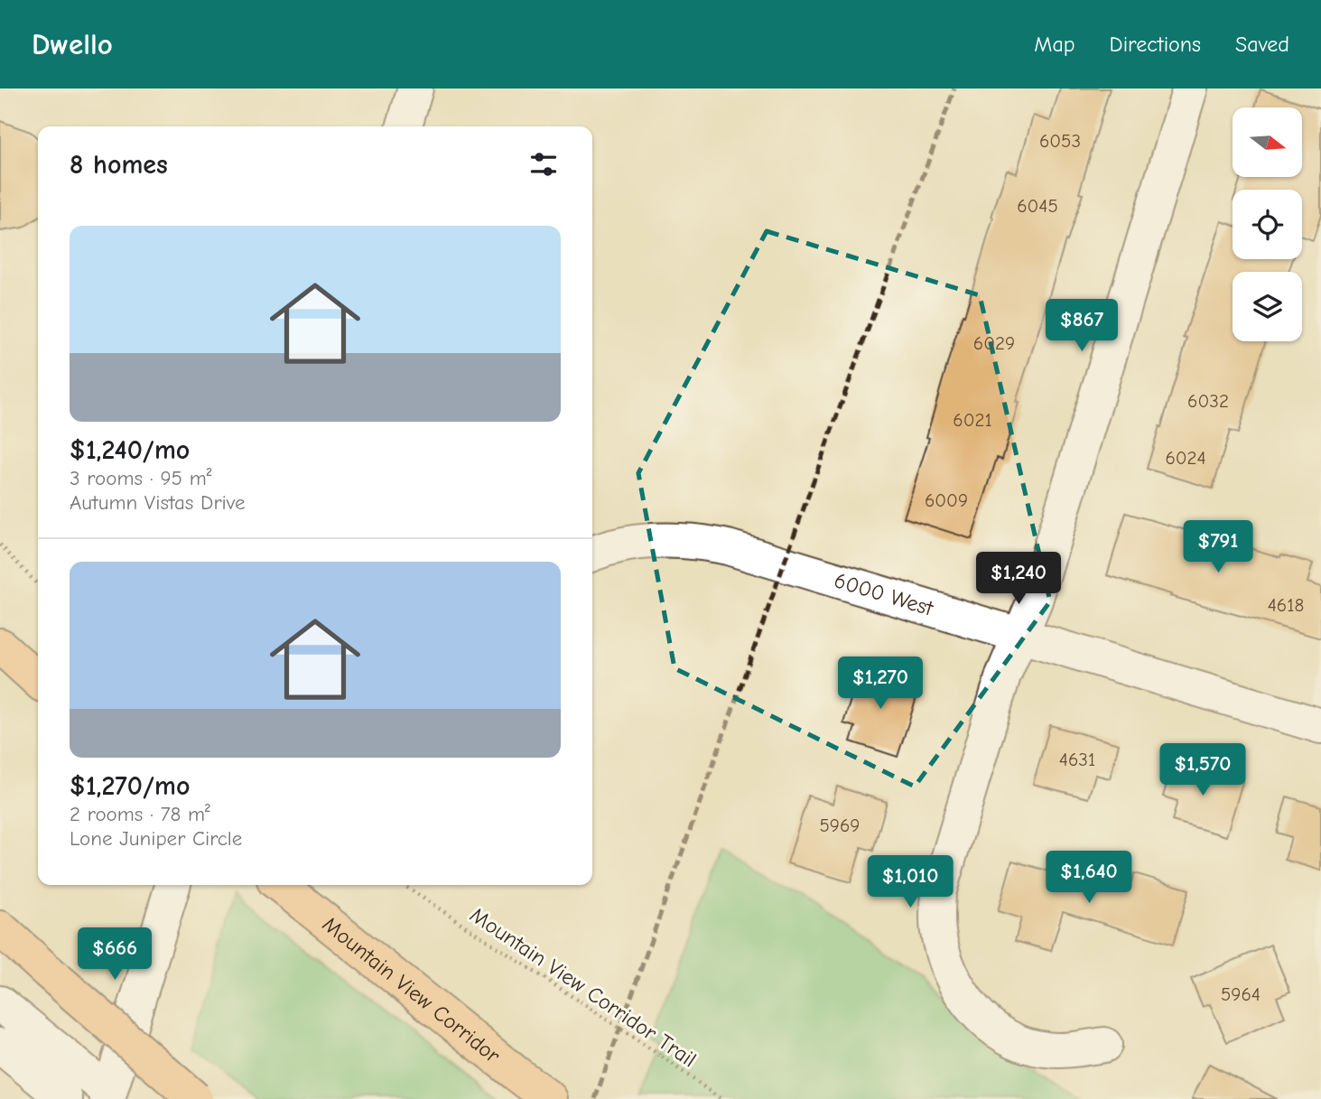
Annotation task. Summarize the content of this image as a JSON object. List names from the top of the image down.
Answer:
{
  "streets": {
    "highway": ["Mountain View Corridor"],
    "street": ["6000 West"],
    "path": ["Mountain View Corridor Trail"]
  },
  "house_numbers": [
    "6053",
    "6045",
    "6029",
    "6032",
    "6021",
    "6024",
    "6009",
    "4618",
    "4631",
    "5969",
    "5964"
  ],
  "north": "right",
  "page": {
    "header": "Dwello",
    "nav": ["Map", "Directions", "Saved"],
    "heading": "8 homes",
    "list": [
      {
        "name": "$1,240/mo",
        "note": "3 rooms · 95 m² · Autumn Vistas Drive"
      },
      {
        "name": "$1,270/mo",
        "note": "2 rooms · 78 m² · Lone Juniper Circle"
      }
    ],
    "price": [
      "$867",
      "$791",
      "$1,240",
      "$1,270",
      "$1,570",
      "$1,640",
      "$1,010",
      "$666"
    ]
  }
}
